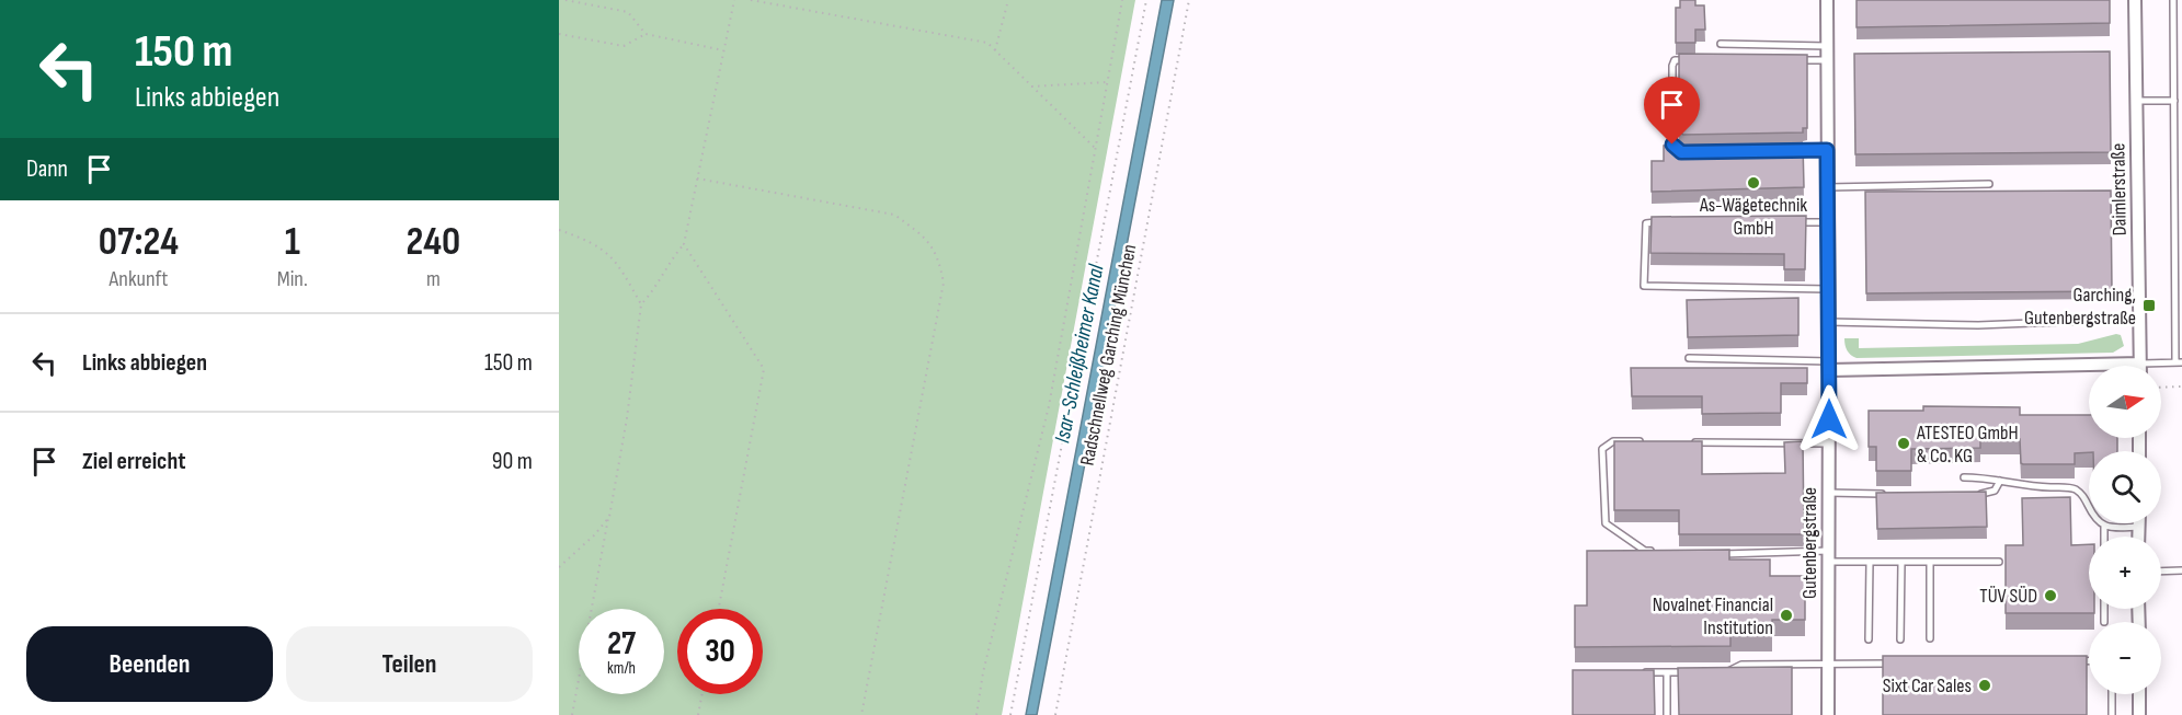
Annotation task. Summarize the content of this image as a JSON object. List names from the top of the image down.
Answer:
{
  "streets": {
    "street": ["Daimlerstraße", "Gutenbergstraße"],
    "path": ["Radschnellweg Garching München"]
  },
  "water": ["Isar-Schleißheimer Kanal"],
  "places": {
    "other": [
      "As-Wägetechnik GmbH",
      "ATESTEO GmbH & Co. KG",
      "TÜV SÜD",
      "Novalnet Financial Institution",
      "Sixt Car Sales"
    ],
    "transit": ["Garching, Gutenbergstraße"]
  },
  "north": "right",
  "page": {
    "turn": ["150 m", "Links abbiegen"],
    "then": "Dann",
    "eta": [
      "07:24",
      "Ankunft",
      "1",
      "Min.",
      "240",
      "m"
    ],
    "list": [
      {
        "name": "Links abbiegen",
        "value": "150 m"
      },
      {
        "name": "Ziel erreicht",
        "value": "90 m"
      }
    ],
    "map_buttons": ["+", "−"],
    "speed": "27 km/h",
    "limit": "30",
    "buttons": ["Beenden", "Teilen"]
  }
}
